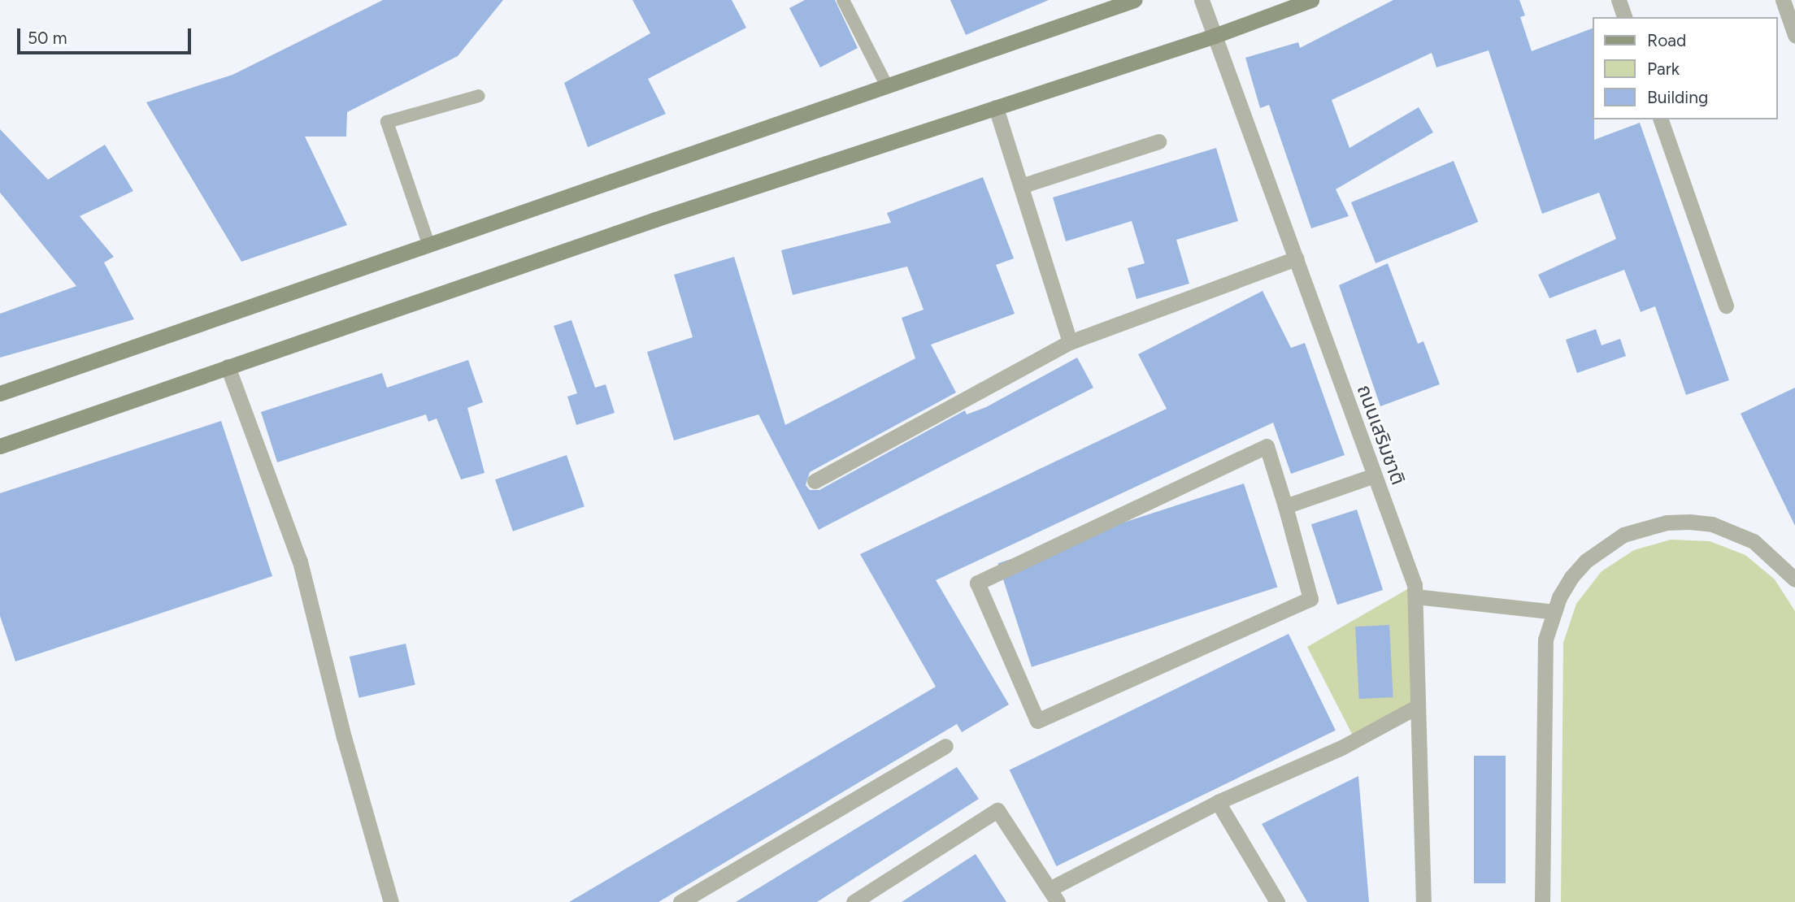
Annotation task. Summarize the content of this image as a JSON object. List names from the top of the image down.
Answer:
{
  "streets": {
    "street": ["ถนนเสริมชาติ"]
  },
  "legend": ["Road", "Park", "Building"],
  "scale_bar": "50 m"
}
